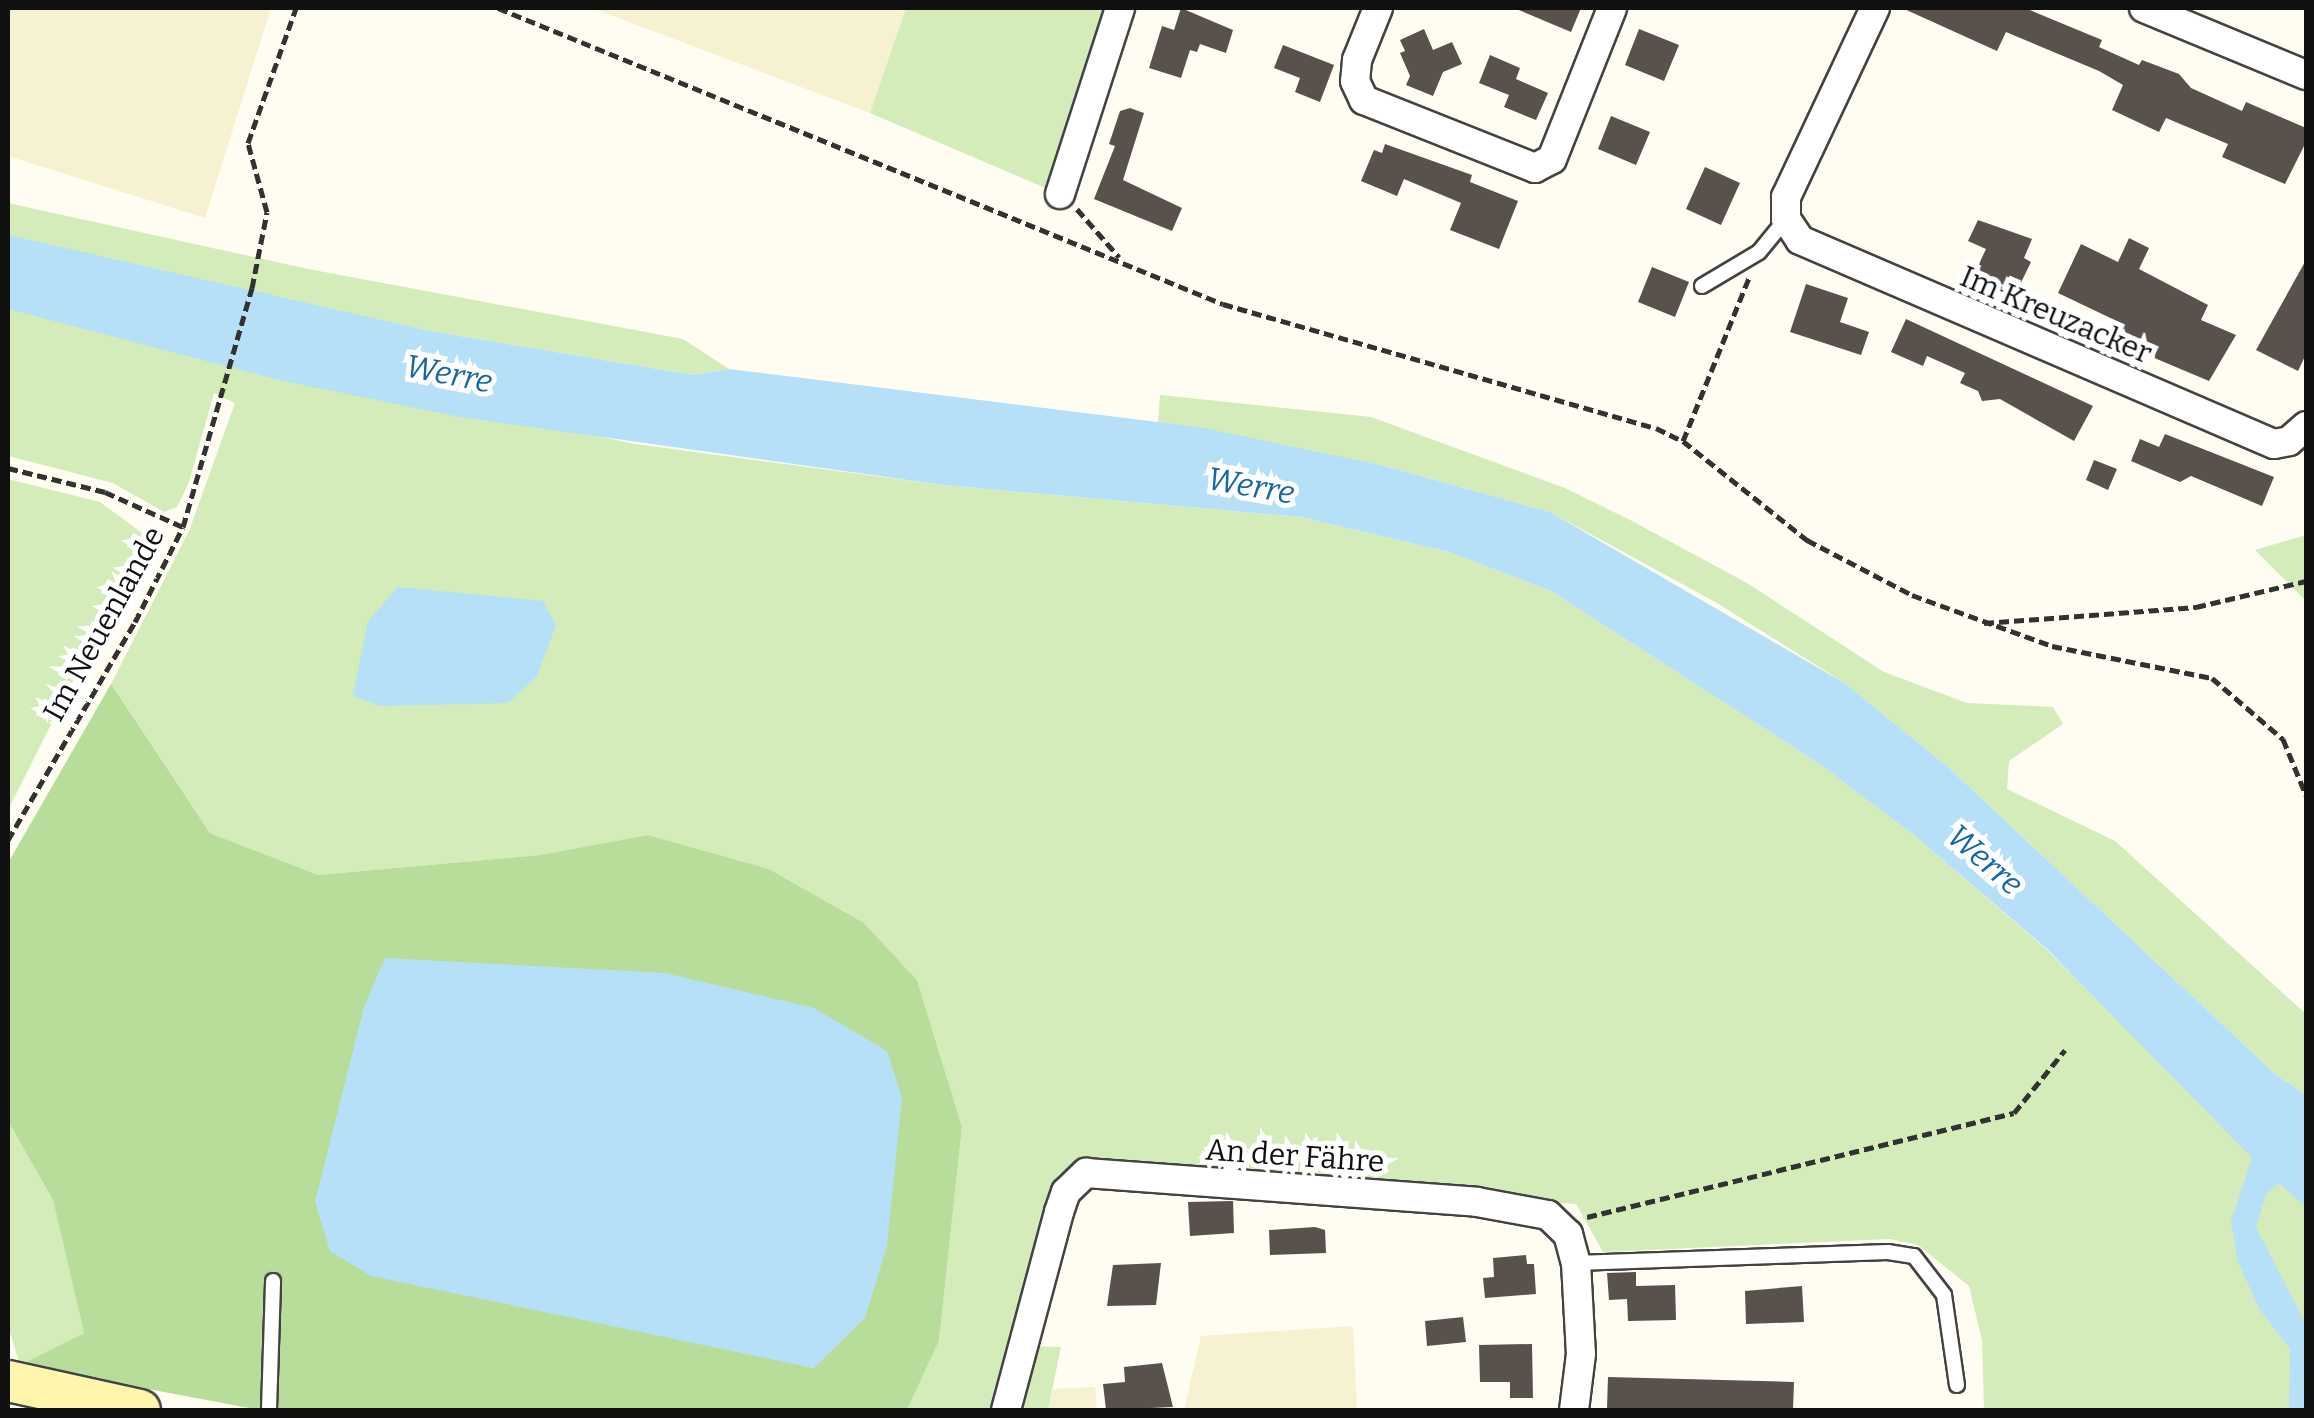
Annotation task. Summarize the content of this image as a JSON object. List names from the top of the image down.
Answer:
{
  "streets": {
    "street": ["Im Kreuzacker", "An der Fähre"],
    "path": ["Im Neuenlande"]
  },
  "water": ["Werre"]
}
